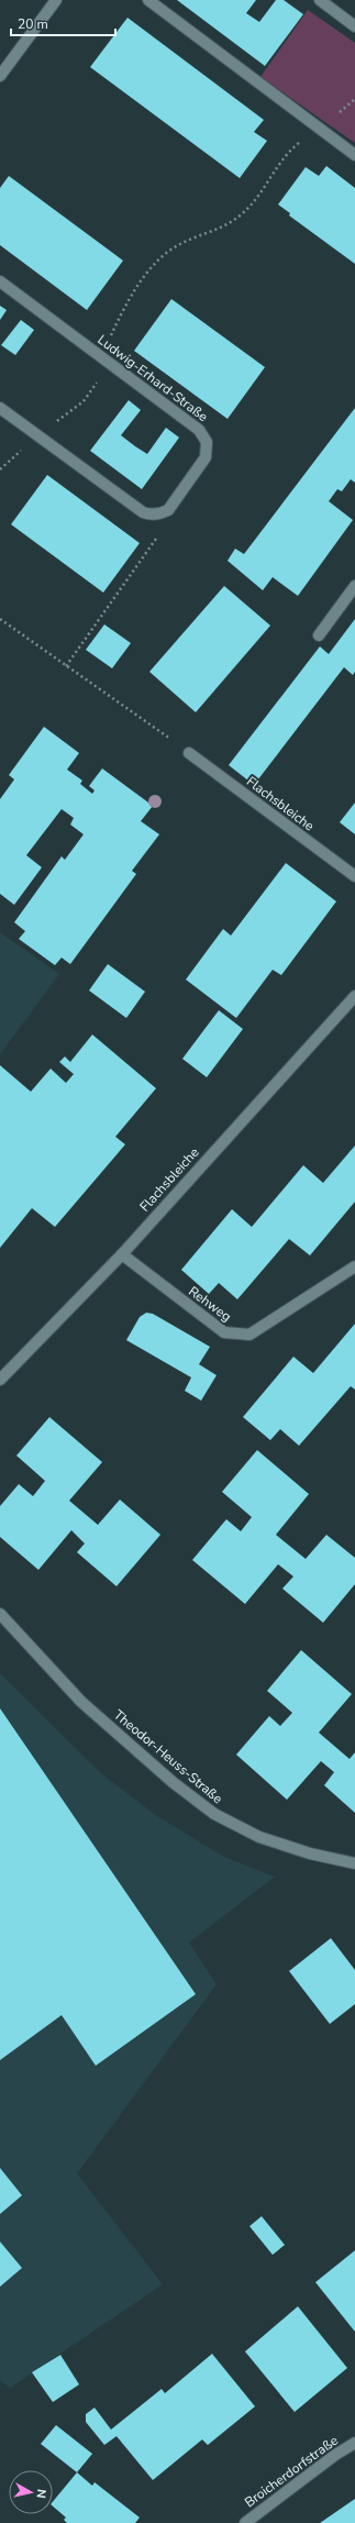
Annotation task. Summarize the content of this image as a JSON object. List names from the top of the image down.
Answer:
{
  "streets": {
    "street": [
      "Ludwig-Erhard-Straße",
      "Flachsbleiche",
      "Rehweg",
      "Theodor-Heuss-Straße",
      "Broicherdorfstraße"
    ]
  },
  "crossings": [
    ["Flachsbleiche", "Rehweg"]
  ],
  "scale_bar": "20 m",
  "north": "right"
}
